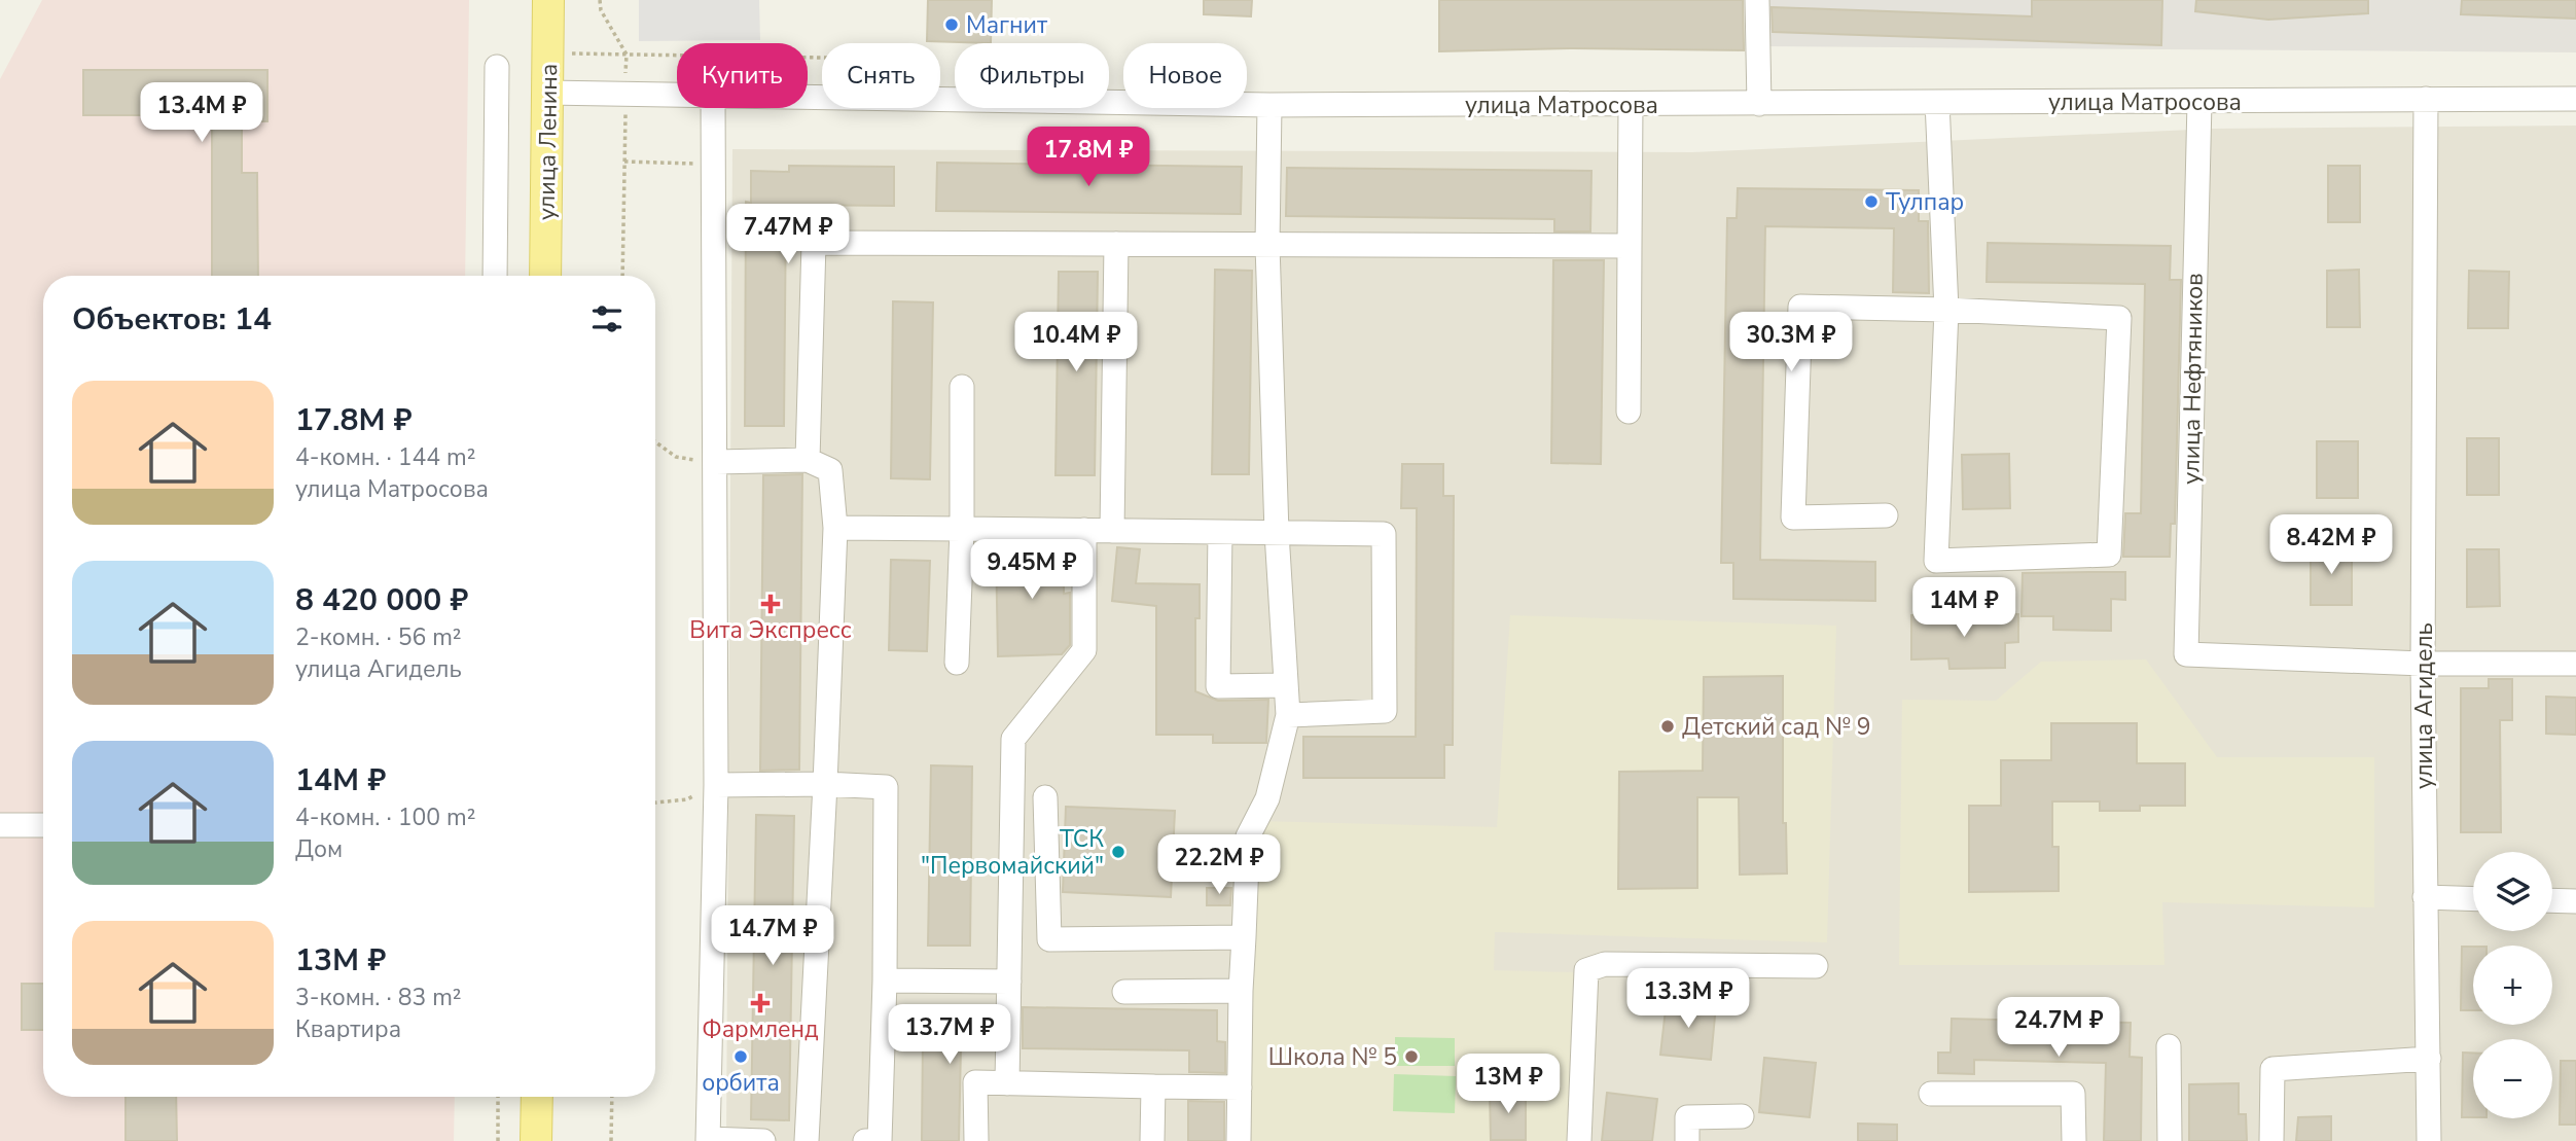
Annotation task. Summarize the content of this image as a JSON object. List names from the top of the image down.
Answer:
{
  "streets": {
    "main road": ["улица Ленина"],
    "street": ["улица Матросова", "улица Нефтяников", "улица Агидель"]
  },
  "crossings": [
    ["улица Матросова", "улица Ленина"],
    ["улица Матросова", "улица Нефтяников"],
    ["улица Матросова", "улица Агидель"],
    ["улица Нефтяников", "улица Агидель"]
  ],
  "places": {
    "other": [
      "Магнит",
      "Тулпар",
      "Детский сад № 9",
      "ТСК \"Первомайский\"",
      "орбита",
      "Школа № 5"
    ],
    "health": ["Вита Экспресс", "Фармленд"]
  },
  "page": {
    "chip": [
      "Купить",
      "Снять",
      "Фильтры",
      "Новое"
    ],
    "price": [
      "13.4M ₽",
      "17.8M ₽",
      "7.47M ₽",
      "10.4M ₽",
      "30.3M ₽",
      "8.42M ₽",
      "9.45M ₽",
      "14M ₽",
      "22.2M ₽",
      "14.7M ₽",
      "13.3M ₽",
      "24.7M ₽",
      "13.7M ₽",
      "13M ₽"
    ],
    "heading": "Объектов: 14",
    "list": [
      {
        "name": "17.8M ₽",
        "note": "4-комн. · 144 m² · улица Матросова"
      },
      {
        "name": "8 420 000 ₽",
        "note": "2-комн. · 56 m² · улица Агидель"
      },
      {
        "name": "14M ₽",
        "note": "4-комн. · 100 m² · Дом"
      },
      {
        "name": "13M ₽",
        "note": "3-комн. · 83 m² · Квартира"
      }
    ],
    "map_buttons": ["+", "−"]
  }
}
